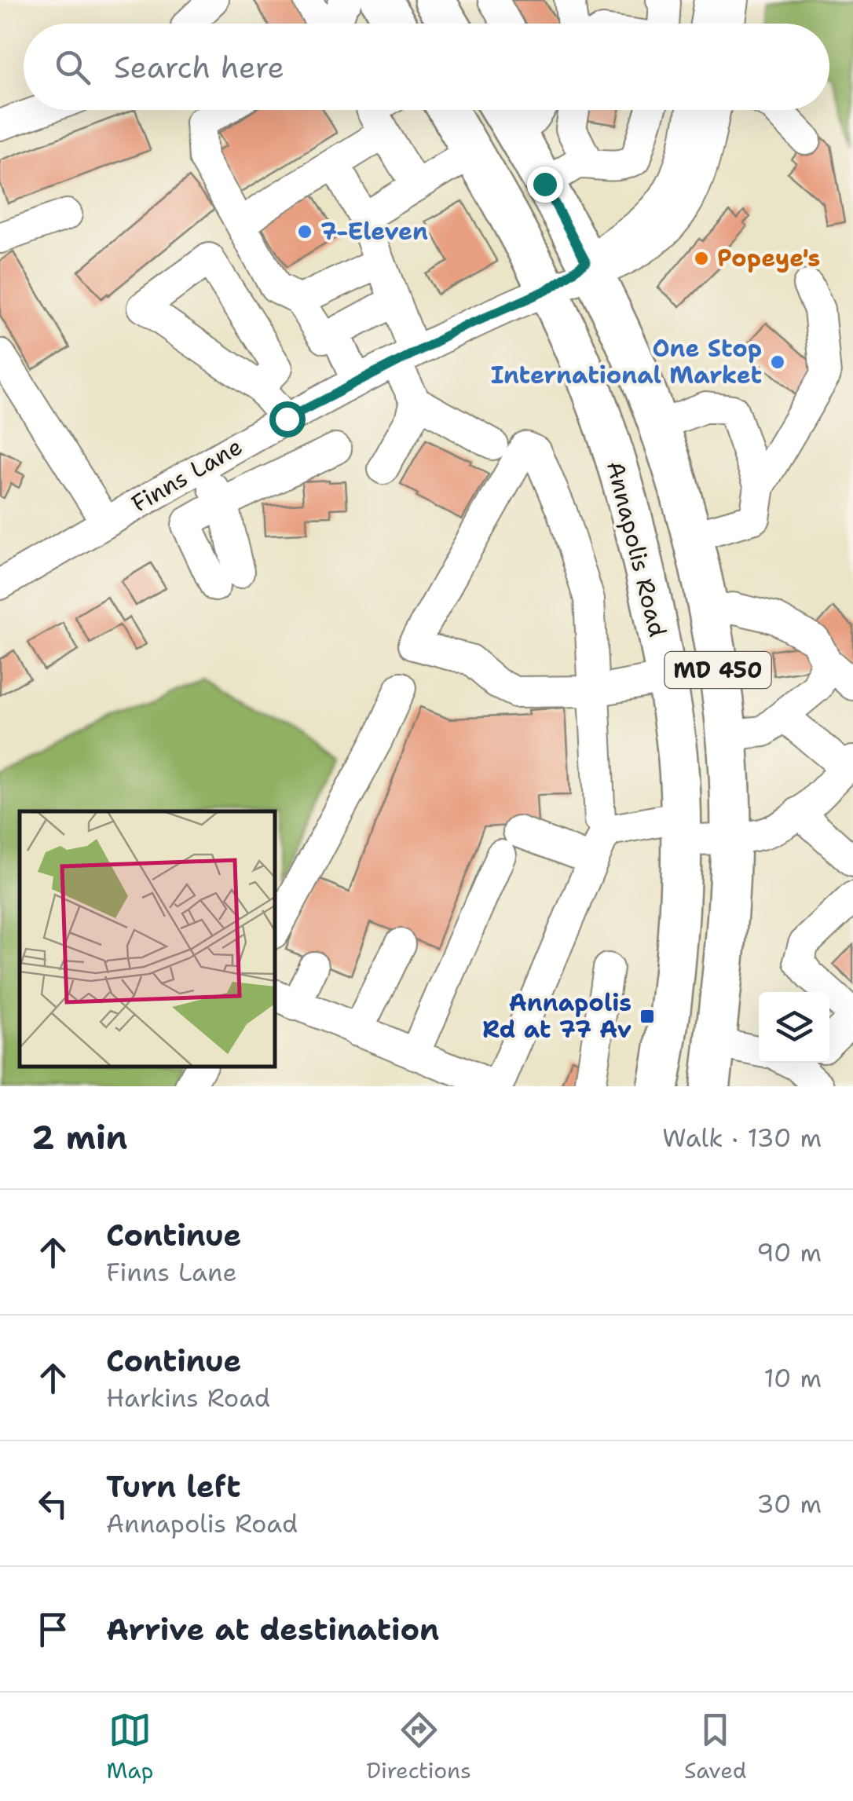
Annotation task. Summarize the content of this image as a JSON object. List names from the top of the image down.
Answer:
{
  "streets": {
    "main road": ["Annapolis Road", "MD 450"],
    "street": ["Finns Lane"]
  },
  "crossings": [
    ["Finns Lane", "Annapolis Road"],
    ["Finns Lane", "MD 450"]
  ],
  "places": {
    "other": ["7-Eleven", "Popeye's", "One Stop International Market"],
    "transit": ["Annapolis Rd at 77 Av"]
  },
  "page": {
    "search": "Search here",
    "heading": ["2 min", "Walk · 130 m"],
    "list": [
      ["Continue", "Finns Lane", "90 m"],
      ["Continue", "Harkins Road", "10 m"],
      ["Turn left", "Annapolis Road", "30 m"],
      "Arrive at destination"
    ],
    "nav": ["Map", "Directions", "Saved"]
  }
}
